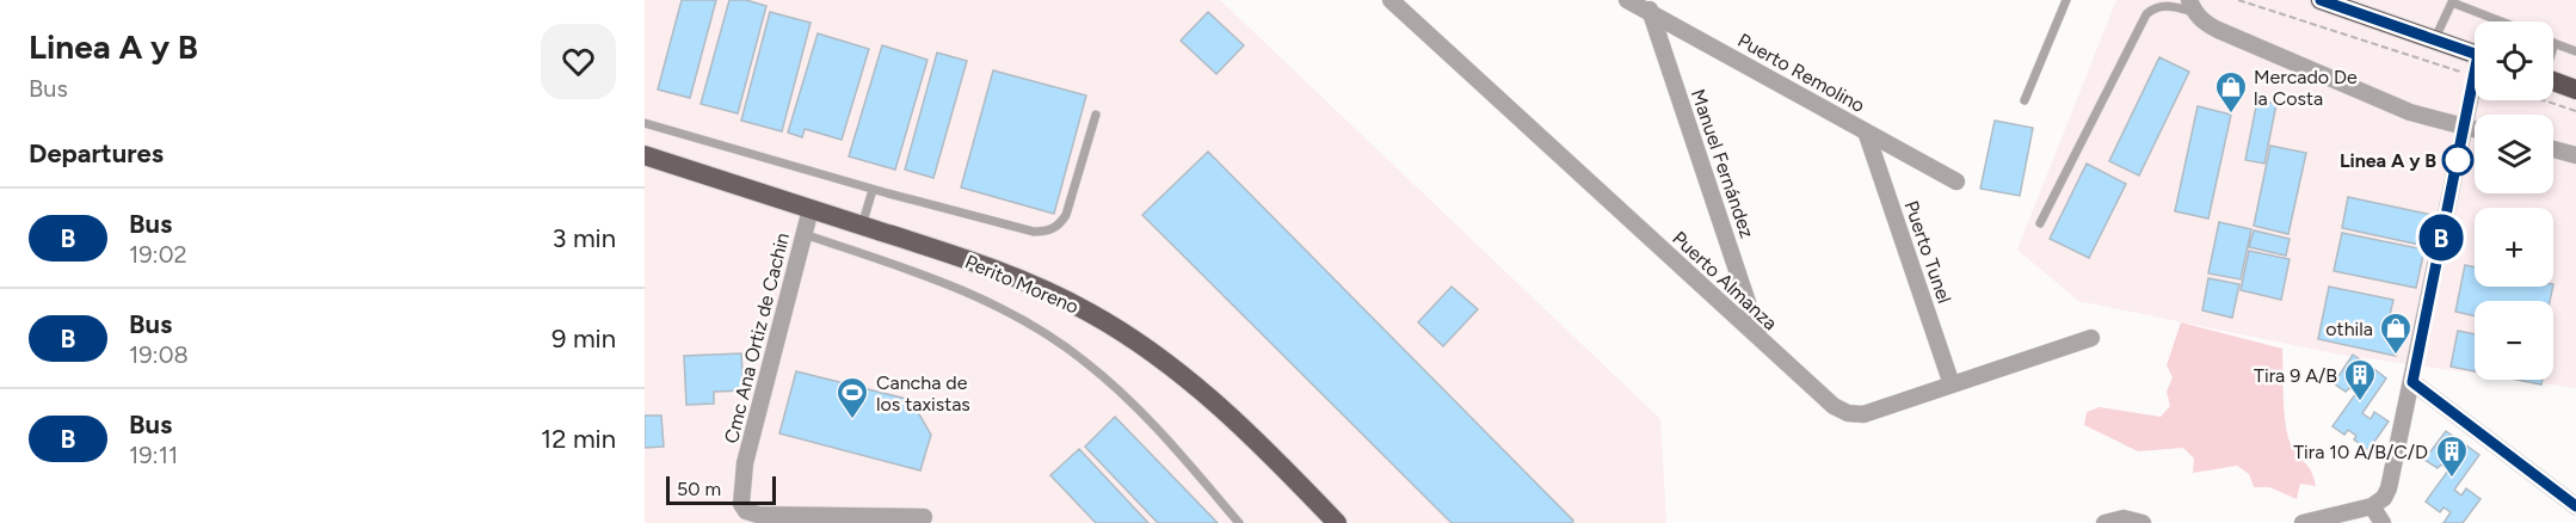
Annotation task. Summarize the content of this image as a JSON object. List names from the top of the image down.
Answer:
{
  "streets": {
    "main road": ["Perito Moreno"],
    "street": [
      "Puerto Remolino",
      "Manuel Fernández",
      "Puerto Tunel",
      "Puerto Almanza",
      "Cmc Ana Ortiz de Cachin"
    ]
  },
  "crossings": [
    ["Puerto Remolino", "Manuel Fernández"],
    ["Puerto Remolino", "Puerto Tunel"],
    ["Manuel Fernández", "Puerto Almanza"],
    ["Puerto Tunel", "Puerto Almanza"],
    ["Perito Moreno", "Cmc Ana Ortiz de Cachin"]
  ],
  "places": {
    "shop": ["Mercado De la Costa", "othila"],
    "other": ["Linea A y B"],
    "building": ["Tira 9 A/B", "Tira 10 A/B/C/D"],
    "sports": ["Cancha de los taxistas"]
  },
  "lines": ["bus line B"],
  "scale_bar": "50 m",
  "page": {
    "heading": [
      ["Linea A y B", "Bus"],
      "Departures"
    ],
    "on_map": "B",
    "map_buttons": ["+", "−"],
    "list": [
      {
        "mark": "B",
        "name": "Bus",
        "note": "19:02",
        "value": "3 min"
      },
      {
        "mark": "B",
        "name": "Bus",
        "note": "19:08",
        "value": "9 min"
      },
      {
        "mark": "B",
        "name": "Bus",
        "note": "19:11",
        "value": "12 min"
      }
    ],
    "scale": "50 m"
  }
}
